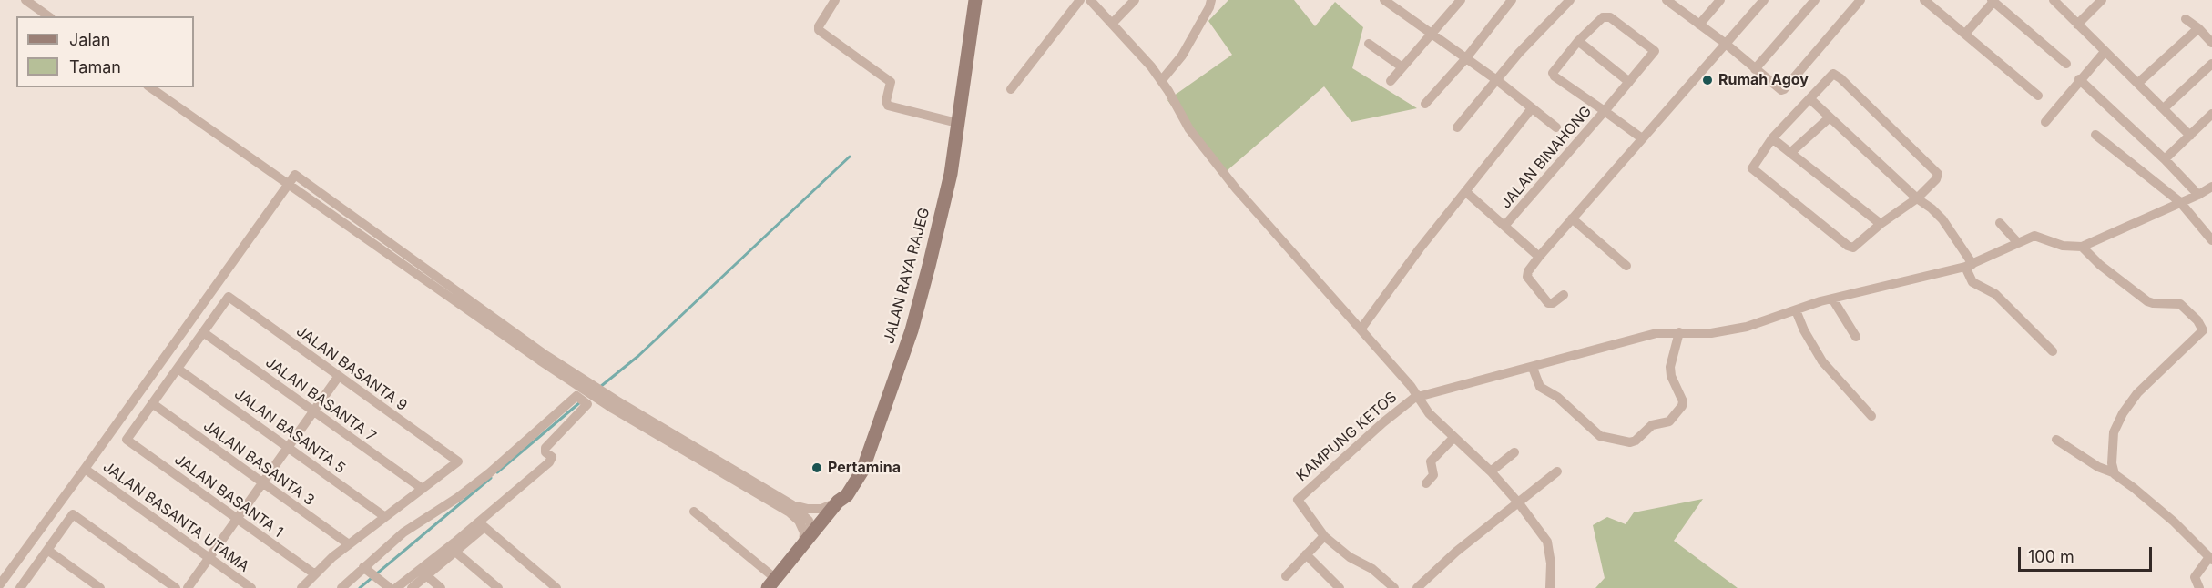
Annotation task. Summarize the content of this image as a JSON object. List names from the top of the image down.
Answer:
{
  "streets": {
    "main road": ["JALAN RAYA RAJEG"],
    "street": [
      "JALAN BINAHONG",
      "JALAN BASANTA 9",
      "JALAN BASANTA 7",
      "JALAN BASANTA 5",
      "KAMPUNG KETOS",
      "JALAN BASANTA 3",
      "JALAN BASANTA 1",
      "JALAN BASANTA UTAMA"
    ]
  },
  "crossings": [
    ["JALAN BASANTA 9", "JALAN BASANTA 7"],
    ["JALAN BASANTA 3", "JALAN BASANTA 1"]
  ],
  "places": ["Rumah Agoy", "Pertamina"],
  "legend": ["Jalan", "Taman"],
  "scale_bar": "100 m"
}
